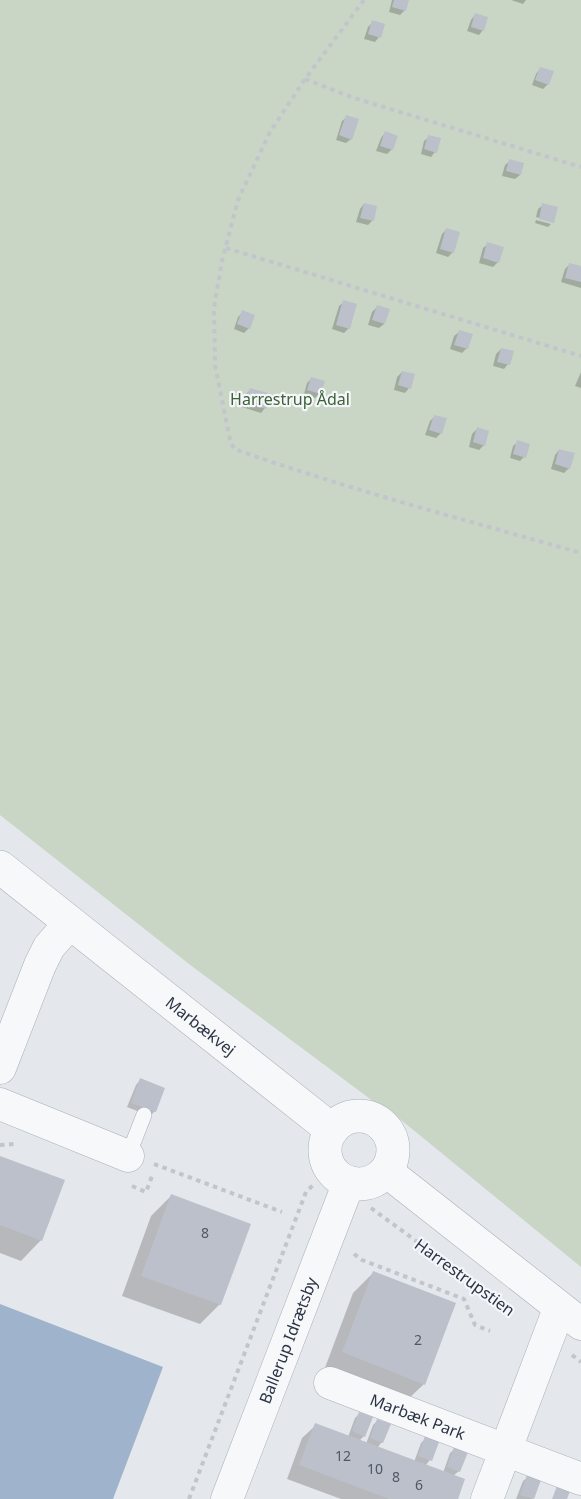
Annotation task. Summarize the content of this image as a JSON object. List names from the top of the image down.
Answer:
{
  "streets": {
    "street": ["Marbækvej", "Ballerup Idrætsby", "Marbæk Park"],
    "path": ["Harrestrupstien"]
  },
  "crossings": [
    ["Marbækvej", "Harrestrupstien"],
    ["Marbækvej", "Ballerup Idrætsby"],
    ["Harrestrupstien", "Ballerup Idrætsby"]
  ],
  "parks": ["Harrestrup Ådal"],
  "house_numbers": [
    "8",
    "2",
    "12",
    "10",
    "8",
    "6"
  ]
}
